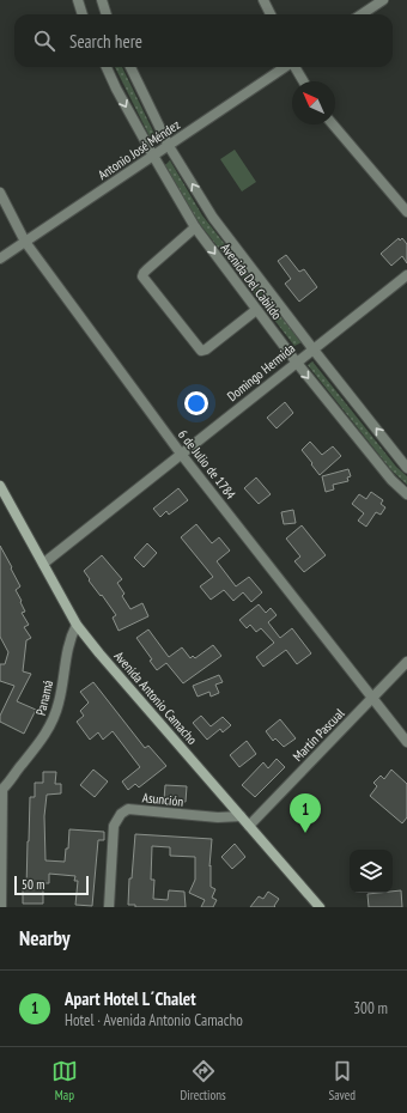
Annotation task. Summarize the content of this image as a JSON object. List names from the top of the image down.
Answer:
{
  "streets": {
    "street": [
      "Antonio José Méndez",
      "Avenida Del Cabildo",
      "Domingo Hermida",
      "6 de Julio de 1784",
      "Panamá",
      "Avenida Antonio Camacho",
      "Martín Pascual",
      "Asunción"
    ]
  },
  "crossings": [
    ["Antonio José Méndez", "Avenida Del Cabildo"],
    ["Antonio José Méndez", "6 de Julio de 1784"],
    ["Avenida Del Cabildo", "Domingo Hermida"],
    ["Domingo Hermida", "6 de Julio de 1784"],
    ["Domingo Hermida", "Avenida Antonio Camacho"],
    ["6 de Julio de 1784", "Martín Pascual"],
    ["Panamá", "Avenida Antonio Camacho"],
    ["Avenida Antonio Camacho", "Martín Pascual"],
    ["Avenida Antonio Camacho", "Asunción"]
  ],
  "scale_bar": "50 m",
  "north": "top left",
  "page": {
    "search": "Search here",
    "pins": "1",
    "scale": "50 m",
    "heading": "Nearby",
    "list": [
      {
        "mark": "1",
        "name": "Apart Hotel L´Chalet",
        "note": "Hotel · Avenida Antonio Camacho",
        "value": "300 m"
      }
    ],
    "nav": ["Map", "Directions", "Saved"]
  }
}
